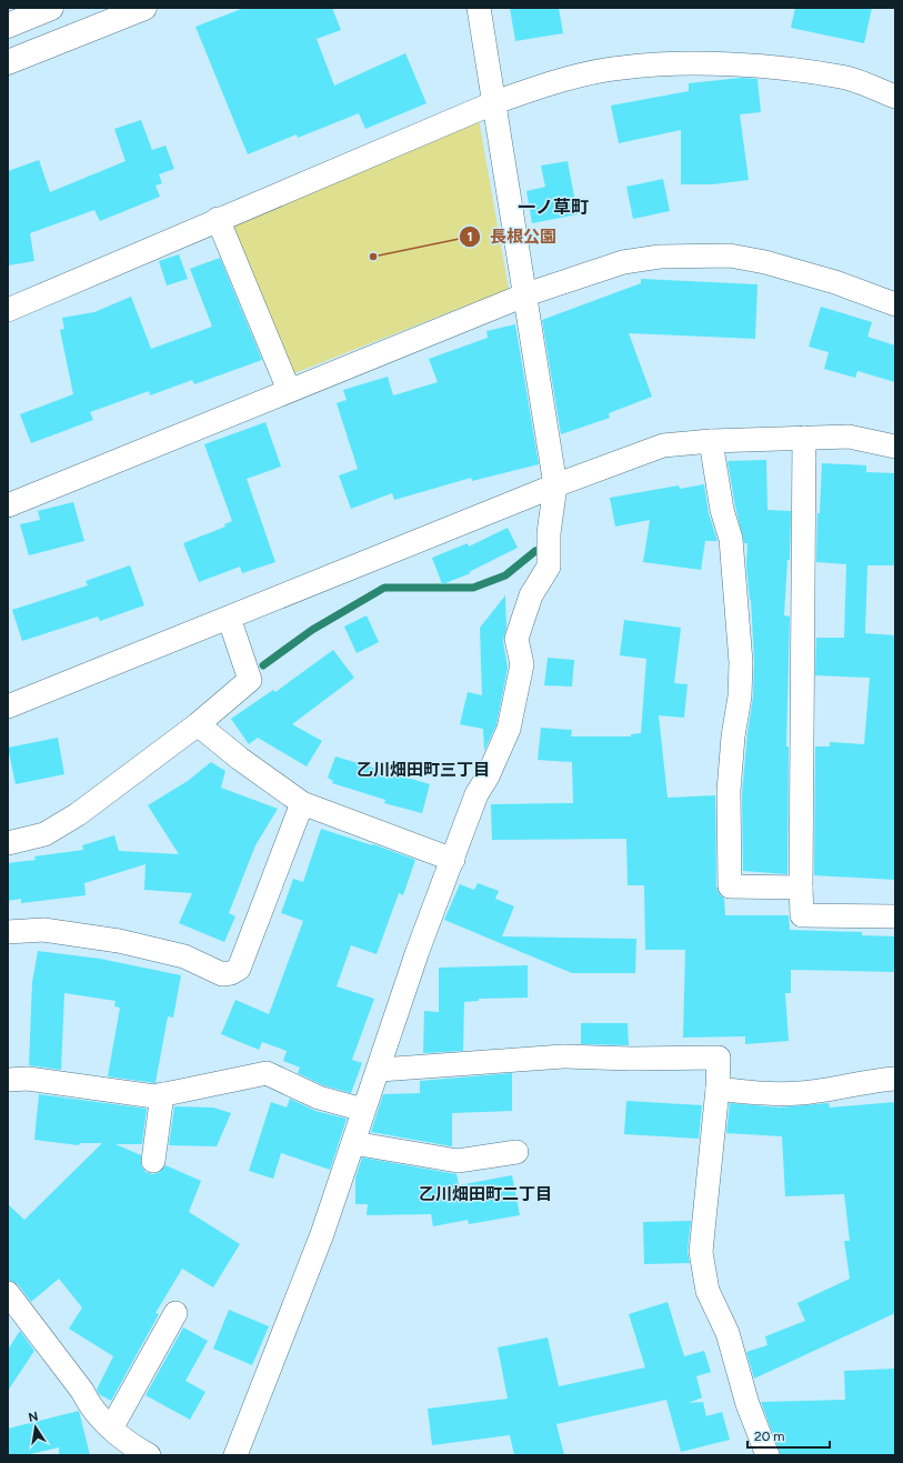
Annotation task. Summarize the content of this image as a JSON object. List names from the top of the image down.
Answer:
{
  "districts": ["一ノ草町", "乙川畑田町三丁目", "乙川畑田町二丁目"],
  "places": ["長根公園"],
  "scale_bar": "20 m",
  "north": "top"
}
